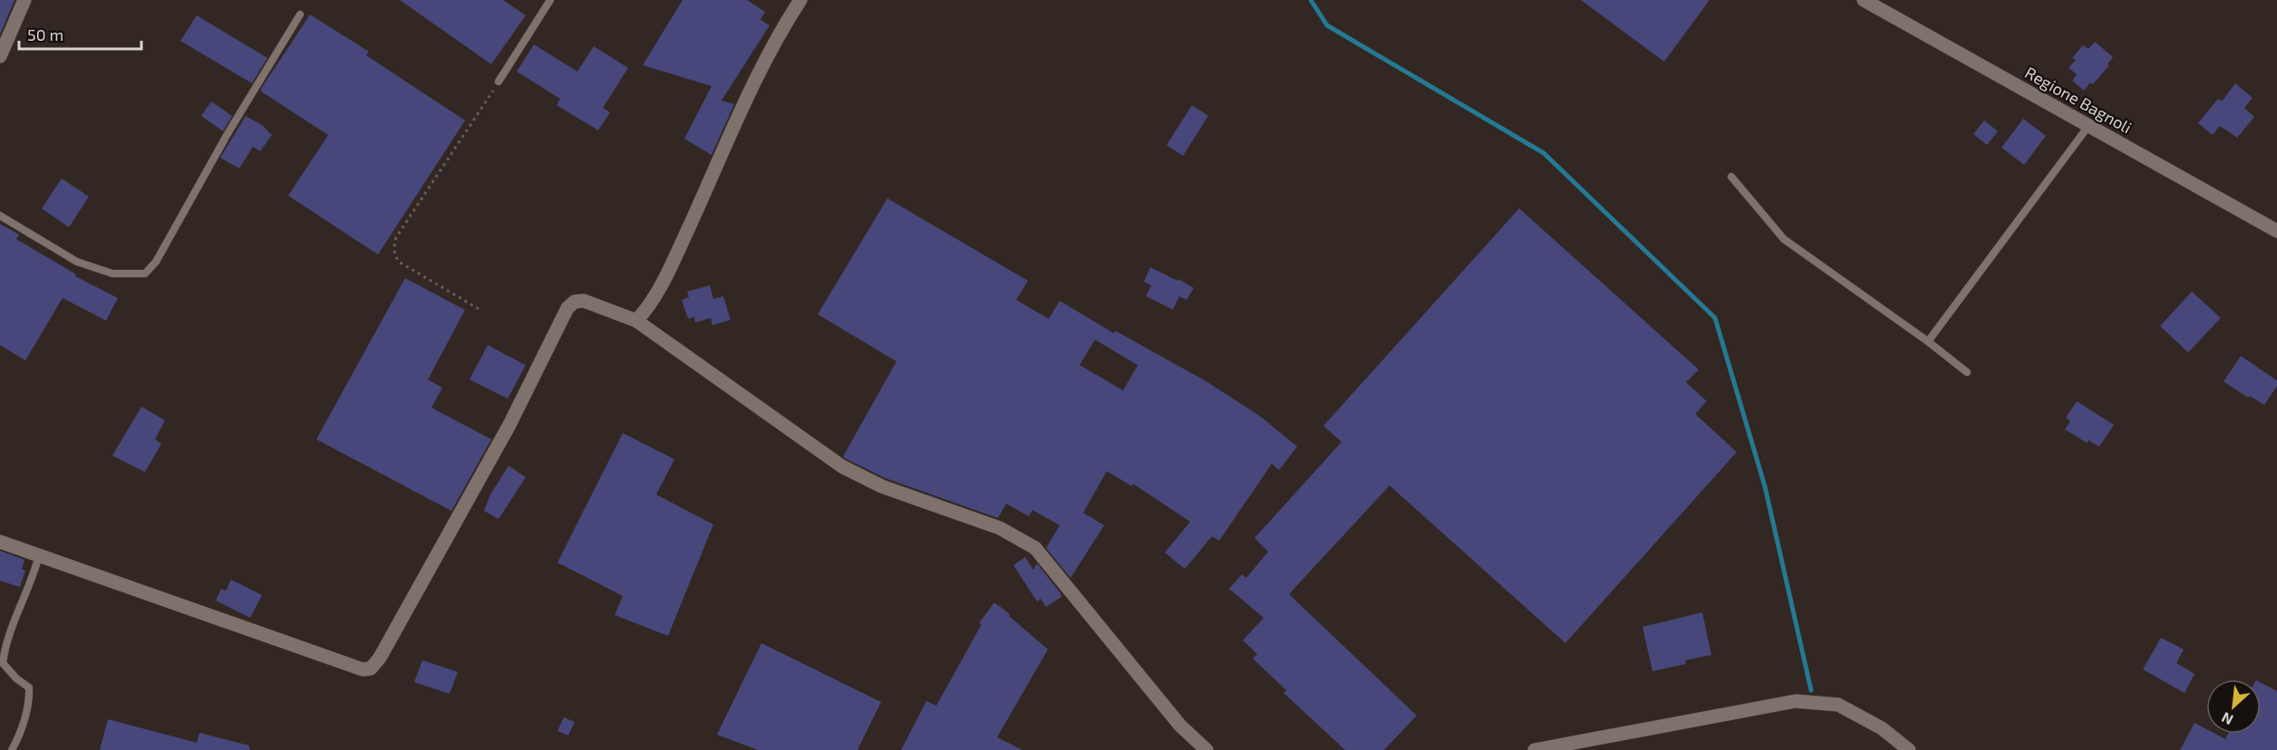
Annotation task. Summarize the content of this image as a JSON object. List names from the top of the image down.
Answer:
{
  "streets": {
    "street": ["Regione Bagnoli"]
  },
  "scale_bar": "50 m",
  "north": "bottom left"
}
